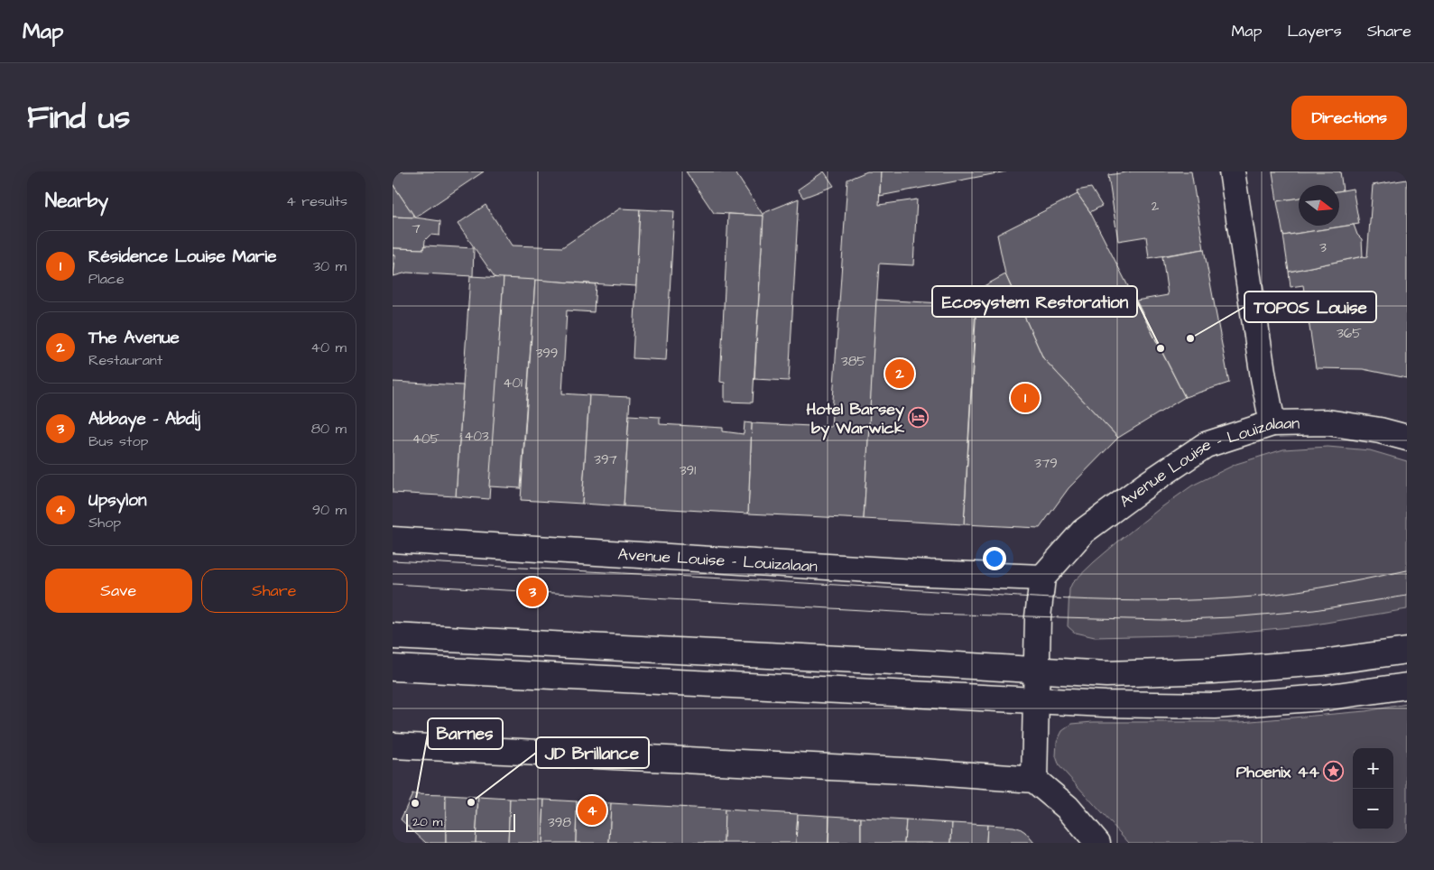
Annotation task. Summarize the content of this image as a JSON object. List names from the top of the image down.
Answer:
{
  "streets": {
    "main road": ["Avenue Louise - Louizalaan"]
  },
  "places": {
    "other": [
      "TOPOS Louise",
      "Ecosystem Restoration",
      "JD Brillance",
      "Barnes"
    ],
    "hotel": ["Hotel Barsey by Warwick"],
    "place": ["Phoenix 44"]
  },
  "house_numbers": [
    "2",
    "7",
    "3",
    "365",
    "399",
    "385",
    "401",
    "403",
    "405",
    "397",
    "379",
    "391",
    "398"
  ],
  "scale_bar": "20 m",
  "north": "right",
  "page": {
    "header": "Map",
    "nav": ["Map", "Layers", "Share"],
    "title": "Find us",
    "buttons": [
      "Directions",
      ["Save", "Share"]
    ],
    "heading": ["Nearby", "4 results"],
    "list": [
      {
        "mark": "1",
        "name": "Résidence Louise Marie",
        "note": "Place",
        "value": "30 m"
      },
      {
        "mark": "2",
        "name": "The Avenue",
        "note": "Restaurant",
        "value": "40 m"
      },
      {
        "mark": "3",
        "name": "Abbaye - Abdij",
        "note": "Bus stop",
        "value": "80 m"
      },
      {
        "mark": "4",
        "name": "Upsylon",
        "note": "Shop",
        "value": "90 m"
      }
    ],
    "pins": [
      "2",
      "1",
      "3",
      "4"
    ],
    "map_buttons": ["+", "−"],
    "scale": "20 m"
  }
}
